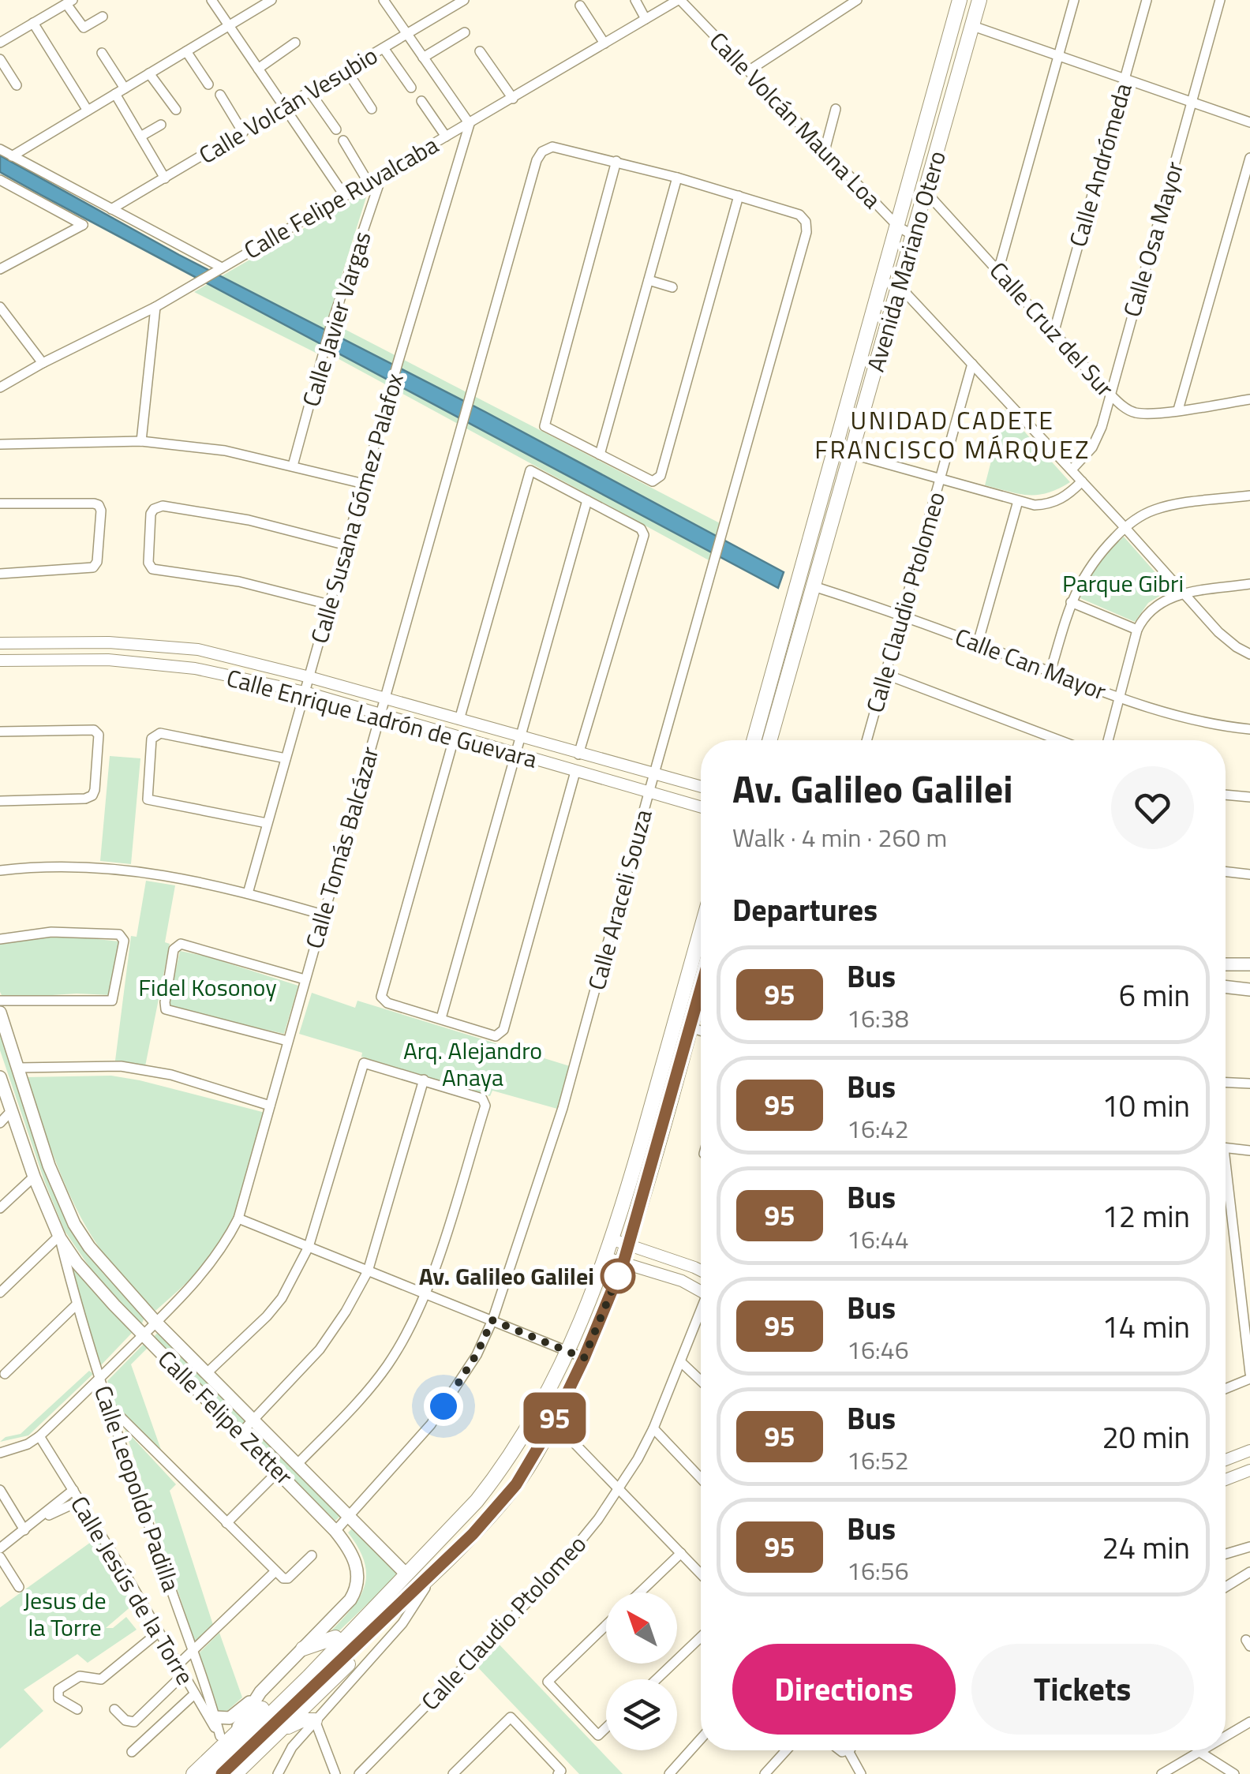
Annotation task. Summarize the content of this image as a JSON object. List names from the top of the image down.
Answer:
{
  "streets": {
    "main road": ["Avenida Mariano Otero", "Calle Felipe Zetter"],
    "street": [
      "Calle Volcán Vesubio",
      "Calle Volcán Mauna Loa",
      "Calle Andrómeda",
      "Calle Felipe Ruvalcaba",
      "Calle Osa Mayor",
      "Calle Javier Vargas",
      "Calle Cruz del Sur",
      "Calle Susana Gómez Palafox",
      "Calle Claudio Ptolomeo",
      "Calle Can Mayor",
      "Calle Enrique Ladrón de Guevara",
      "Calle Tomás Balcázar",
      "Calle Araceli Souza",
      "Calle Leopoldo Padilla",
      "Calle Jesús de la Torre"
    ]
  },
  "crossings": [
    ["Calle Volcán Mauna Loa", "Calle Felipe Ruvalcaba"],
    ["Calle Volcán Mauna Loa", "Avenida Mariano Otero"],
    ["Calle Andrómeda", "Calle Cruz del Sur"],
    ["Calle Felipe Ruvalcaba", "Calle Javier Vargas"],
    ["Calle Felipe Ruvalcaba", "Calle Susana Gómez Palafox"],
    ["Calle Osa Mayor", "Calle Cruz del Sur"],
    ["Avenida Mariano Otero", "Calle Cruz del Sur"],
    ["Avenida Mariano Otero", "Calle Can Mayor"],
    ["Calle Susana Gómez Palafox", "Calle Enrique Ladrón de Guevara"],
    ["Calle Claudio Ptolomeo", "Calle Can Mayor"],
    ["Calle Enrique Ladrón de Guevara", "Calle Tomás Balcázar"],
    ["Calle Enrique Ladrón de Guevara", "Calle Araceli Souza"],
    ["Calle Tomás Balcázar", "Calle Felipe Zetter"],
    ["Calle Tomás Balcázar", "Calle Leopoldo Padilla"],
    ["Calle Tomás Balcázar", "Calle Jesús de la Torre"],
    ["Calle Araceli Souza", "Calle Felipe Zetter"],
    ["Calle Felipe Zetter", "Calle Leopoldo Padilla"],
    ["Calle Felipe Zetter", "Calle Jesús de la Torre"],
    ["Calle Leopoldo Padilla", "Calle Jesús de la Torre"]
  ],
  "districts": ["UNIDAD CADETE FRANCISCO MÁRQUEZ"],
  "parks": [
    "Parque Gibri",
    "Fidel Kosonoy",
    "Arq. Alejandro Anaya",
    "Jesus de la Torre"
  ],
  "places": ["Av. Galileo Galilei"],
  "lines": ["bus line 95"],
  "north": "top left",
  "page": {
    "on_map": "95",
    "heading": [
      ["Av. Galileo Galilei", "Walk · 4 min · 260 m"],
      "Departures"
    ],
    "list": [
      {
        "mark": "95",
        "name": "Bus",
        "note": "16:38",
        "value": "6 min"
      },
      {
        "mark": "95",
        "name": "Bus",
        "note": "16:42",
        "value": "10 min"
      },
      {
        "mark": "95",
        "name": "Bus",
        "note": "16:44",
        "value": "12 min"
      },
      {
        "mark": "95",
        "name": "Bus",
        "note": "16:46",
        "value": "14 min"
      },
      {
        "mark": "95",
        "name": "Bus",
        "note": "16:52",
        "value": "20 min"
      },
      {
        "mark": "95",
        "name": "Bus",
        "note": "16:56",
        "value": "24 min"
      }
    ],
    "buttons": ["Directions", "Tickets"]
  }
}
